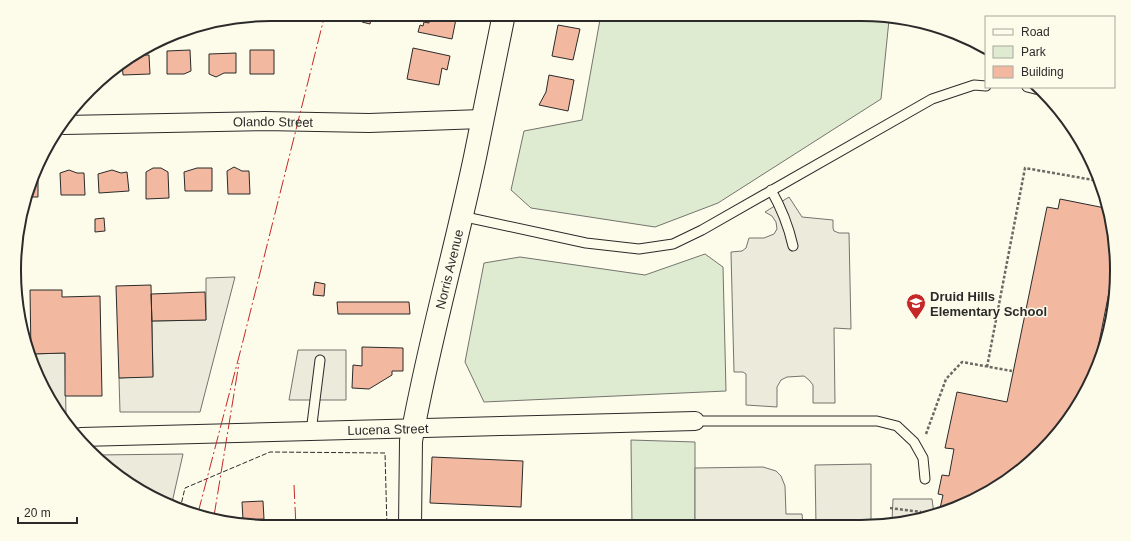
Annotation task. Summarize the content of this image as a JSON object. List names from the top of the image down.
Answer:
{
  "streets": {
    "street": ["Olando Street", "Norris Avenue", "Lucena Street"]
  },
  "crossings": [
    ["Olando Street", "Norris Avenue"],
    ["Norris Avenue", "Lucena Street"]
  ],
  "places": {
    "school or university": ["Druid Hills Elementary School"]
  },
  "legend": ["Road", "Park", "Building"],
  "scale_bar": "20 m"
}
